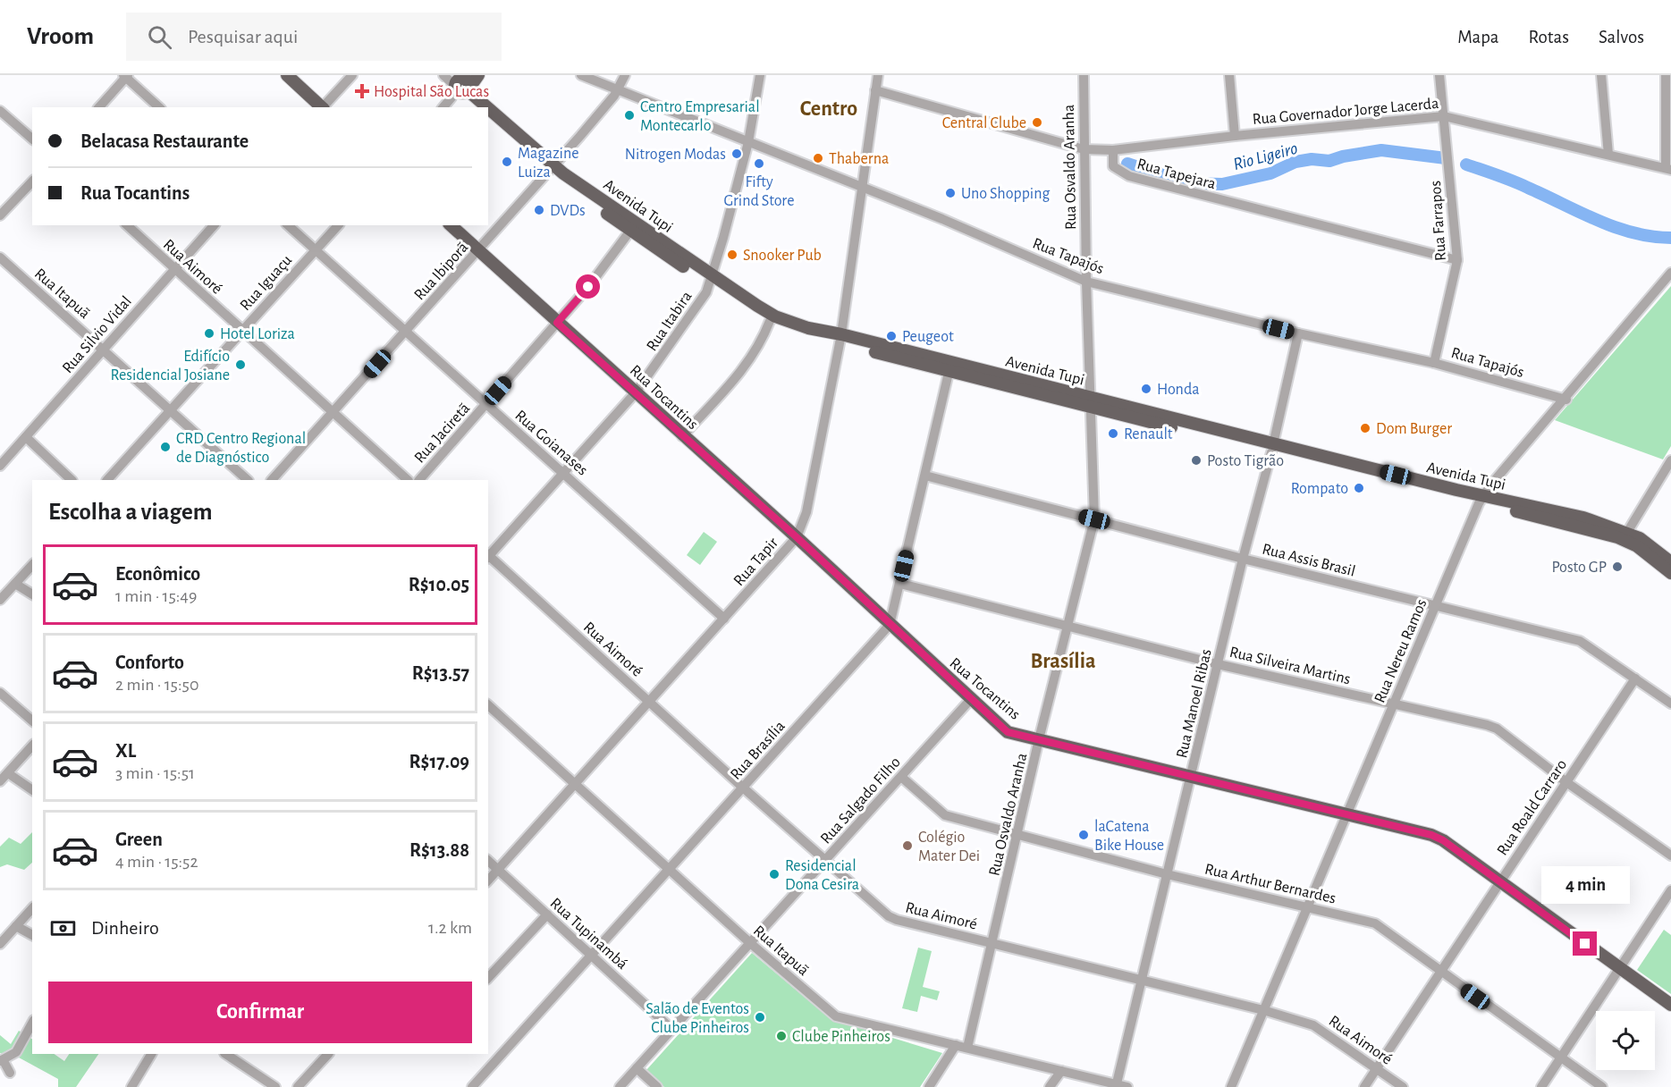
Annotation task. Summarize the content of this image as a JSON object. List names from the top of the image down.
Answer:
{
  "streets": {
    "main road": ["Avenida Tupi", "Rua Tocantins"],
    "street": [
      "Rua Governador Jorge Lacerda",
      "Rua Osvaldo Aranha",
      "Rua Tapejara",
      "Rua Farrapos",
      "Rua Tapajós",
      "Rua Aimoré",
      "Rua Ibiporã",
      "Rua Iguaçu",
      "Rua Itapuã",
      "Rua Itabira",
      "Rua Silvio Vidal",
      "Rua Jaciretã",
      "Rua Goianases",
      "Rua Assis Brasil",
      "Rua Tapir",
      "Rua Nereu Ramos",
      "Rua Silveira Martins",
      "Rua Manoel Ribas",
      "Rua Brasília",
      "Rua Salgado Filho",
      "Rua Roald Carraro",
      "Rua Arthur Bernardes",
      "Rua Tupinambá"
    ]
  },
  "crossings": [
    ["Rua Governador Jorge Lacerda", "Rua Tapejara"],
    ["Rua Governador Jorge Lacerda", "Rua Farrapos"],
    ["Rua Osvaldo Aranha", "Avenida Tupi"],
    ["Rua Osvaldo Aranha", "Rua Tapajós"],
    ["Rua Osvaldo Aranha", "Rua Aimoré"],
    ["Rua Osvaldo Aranha", "Rua Itapuã"],
    ["Rua Osvaldo Aranha", "Rua Tocantins"],
    ["Rua Osvaldo Aranha", "Rua Assis Brasil"],
    ["Rua Osvaldo Aranha", "Rua Silveira Martins"],
    ["Rua Osvaldo Aranha", "Rua Arthur Bernardes"],
    ["Rua Tapejara", "Rua Farrapos"],
    ["Avenida Tupi", "Rua Ibiporã"],
    ["Avenida Tupi", "Rua Itabira"],
    ["Avenida Tupi", "Rua Jaciretã"],
    ["Avenida Tupi", "Rua Tapir"],
    ["Avenida Tupi", "Rua Nereu Ramos"],
    ["Avenida Tupi", "Rua Manoel Ribas"],
    ["Avenida Tupi", "Rua Brasília"],
    ["Rua Farrapos", "Rua Tapajós"],
    ["Rua Tapajós", "Rua Ibiporã"],
    ["Rua Tapajós", "Rua Itabira"],
    ["Rua Tapajós", "Rua Tapir"],
    ["Rua Tapajós", "Rua Nereu Ramos"],
    ["Rua Tapajós", "Rua Manoel Ribas"],
    ["Rua Aimoré", "Rua Ibiporã"],
    ["Rua Aimoré", "Rua Iguaçu"],
    ["Rua Aimoré", "Rua Itabira"],
    ["Rua Aimoré", "Rua Silvio Vidal"],
    ["Rua Aimoré", "Rua Tapir"],
    ["Rua Aimoré", "Rua Nereu Ramos"],
    ["Rua Aimoré", "Rua Manoel Ribas"],
    ["Rua Aimoré", "Rua Brasília"],
    ["Rua Aimoré", "Rua Salgado Filho"],
    ["Rua Aimoré", "Rua Roald Carraro"],
    ["Rua Ibiporã", "Rua Tocantins"],
    ["Rua Ibiporã", "Rua Goianases"],
    ["Rua Iguaçu", "Rua Itapuã"],
    ["Rua Iguaçu", "Rua Goianases"],
    ["Rua Itapuã", "Rua Silvio Vidal"],
    ["Rua Itapuã", "Rua Tapir"],
    ["Rua Itapuã", "Rua Manoel Ribas"],
    ["Rua Itapuã", "Rua Brasília"],
    ["Rua Itapuã", "Rua Salgado Filho"],
    ["Rua Itabira", "Rua Tocantins"],
    ["Rua Itabira", "Rua Goianases"],
    ["Rua Tocantins", "Rua Jaciretã"],
    ["Rua Tocantins", "Rua Tapir"],
    ["Rua Tocantins", "Rua Nereu Ramos"],
    ["Rua Tocantins", "Rua Manoel Ribas"],
    ["Rua Tocantins", "Rua Brasília"],
    ["Rua Tocantins", "Rua Salgado Filho"],
    ["Rua Tocantins", "Rua Roald Carraro"],
    ["Rua Jaciretã", "Rua Goianases"],
    ["Rua Goianases", "Rua Tapir"],
    ["Rua Assis Brasil", "Rua Nereu Ramos"],
    ["Rua Assis Brasil", "Rua Manoel Ribas"],
    ["Rua Assis Brasil", "Rua Brasília"],
    ["Rua Assis Brasil", "Rua Roald Carraro"],
    ["Rua Tapir", "Rua Tupinambá"],
    ["Rua Nereu Ramos", "Rua Silveira Martins"],
    ["Rua Nereu Ramos", "Rua Arthur Bernardes"],
    ["Rua Silveira Martins", "Rua Manoel Ribas"],
    ["Rua Silveira Martins", "Rua Brasília"],
    ["Rua Silveira Martins", "Rua Roald Carraro"],
    ["Rua Manoel Ribas", "Rua Arthur Bernardes"],
    ["Rua Brasília", "Rua Tupinambá"],
    ["Rua Salgado Filho", "Rua Arthur Bernardes"],
    ["Rua Salgado Filho", "Rua Tupinambá"],
    ["Rua Roald Carraro", "Rua Arthur Bernardes"]
  ],
  "districts": ["Centro", "Brasília"],
  "water": ["Rio Ligeiro"],
  "places": {
    "health": ["Hospital São Lucas"],
    "other": [
      "Centro Empresarial Montecarlo",
      "Central Clube",
      "Nitrogen Modas",
      "Thaberna",
      "Magazine Luiza",
      "Fifty Grind Store",
      "Uno Shopping",
      "DVDs",
      "Snooker Pub",
      "Hotel Loriza",
      "Peugeot",
      "Edifício Residencial Josiane",
      "Honda",
      "Dom Burger",
      "Renault",
      "CRD Centro Regional de Diagnóstico",
      "Posto Tigrão",
      "Rompato",
      "Posto GP",
      "laCatena Bike House",
      "Colégio Mater Dei",
      "Residencial Dona Cesira",
      "Salão de Eventos Clube Pinheiros",
      "Clube Pinheiros"
    ]
  },
  "page": {
    "header": "Vroom",
    "search": "Pesquisar aqui",
    "nav": ["Mapa", "Rotas", "Salvos"],
    "banner": ["Belacasa Restaurante", "Rua Tocantins"],
    "heading": "Escolha a viagem",
    "list": [
      {
        "name": "Econômico",
        "note": "1 min · 15:49",
        "value": "R$10.05"
      },
      {
        "name": "Conforto",
        "note": "2 min · 15:50",
        "value": "R$13.57"
      },
      {
        "name": "XL",
        "note": "3 min · 15:51",
        "value": "R$17.09"
      },
      {
        "name": "Green",
        "note": "4 min · 15:52",
        "value": "R$13.88"
      }
    ],
    "bubble": "4 min",
    "pay": ["Dinheiro", "1.2 km"],
    "buttons": "Confirmar"
  }
}
